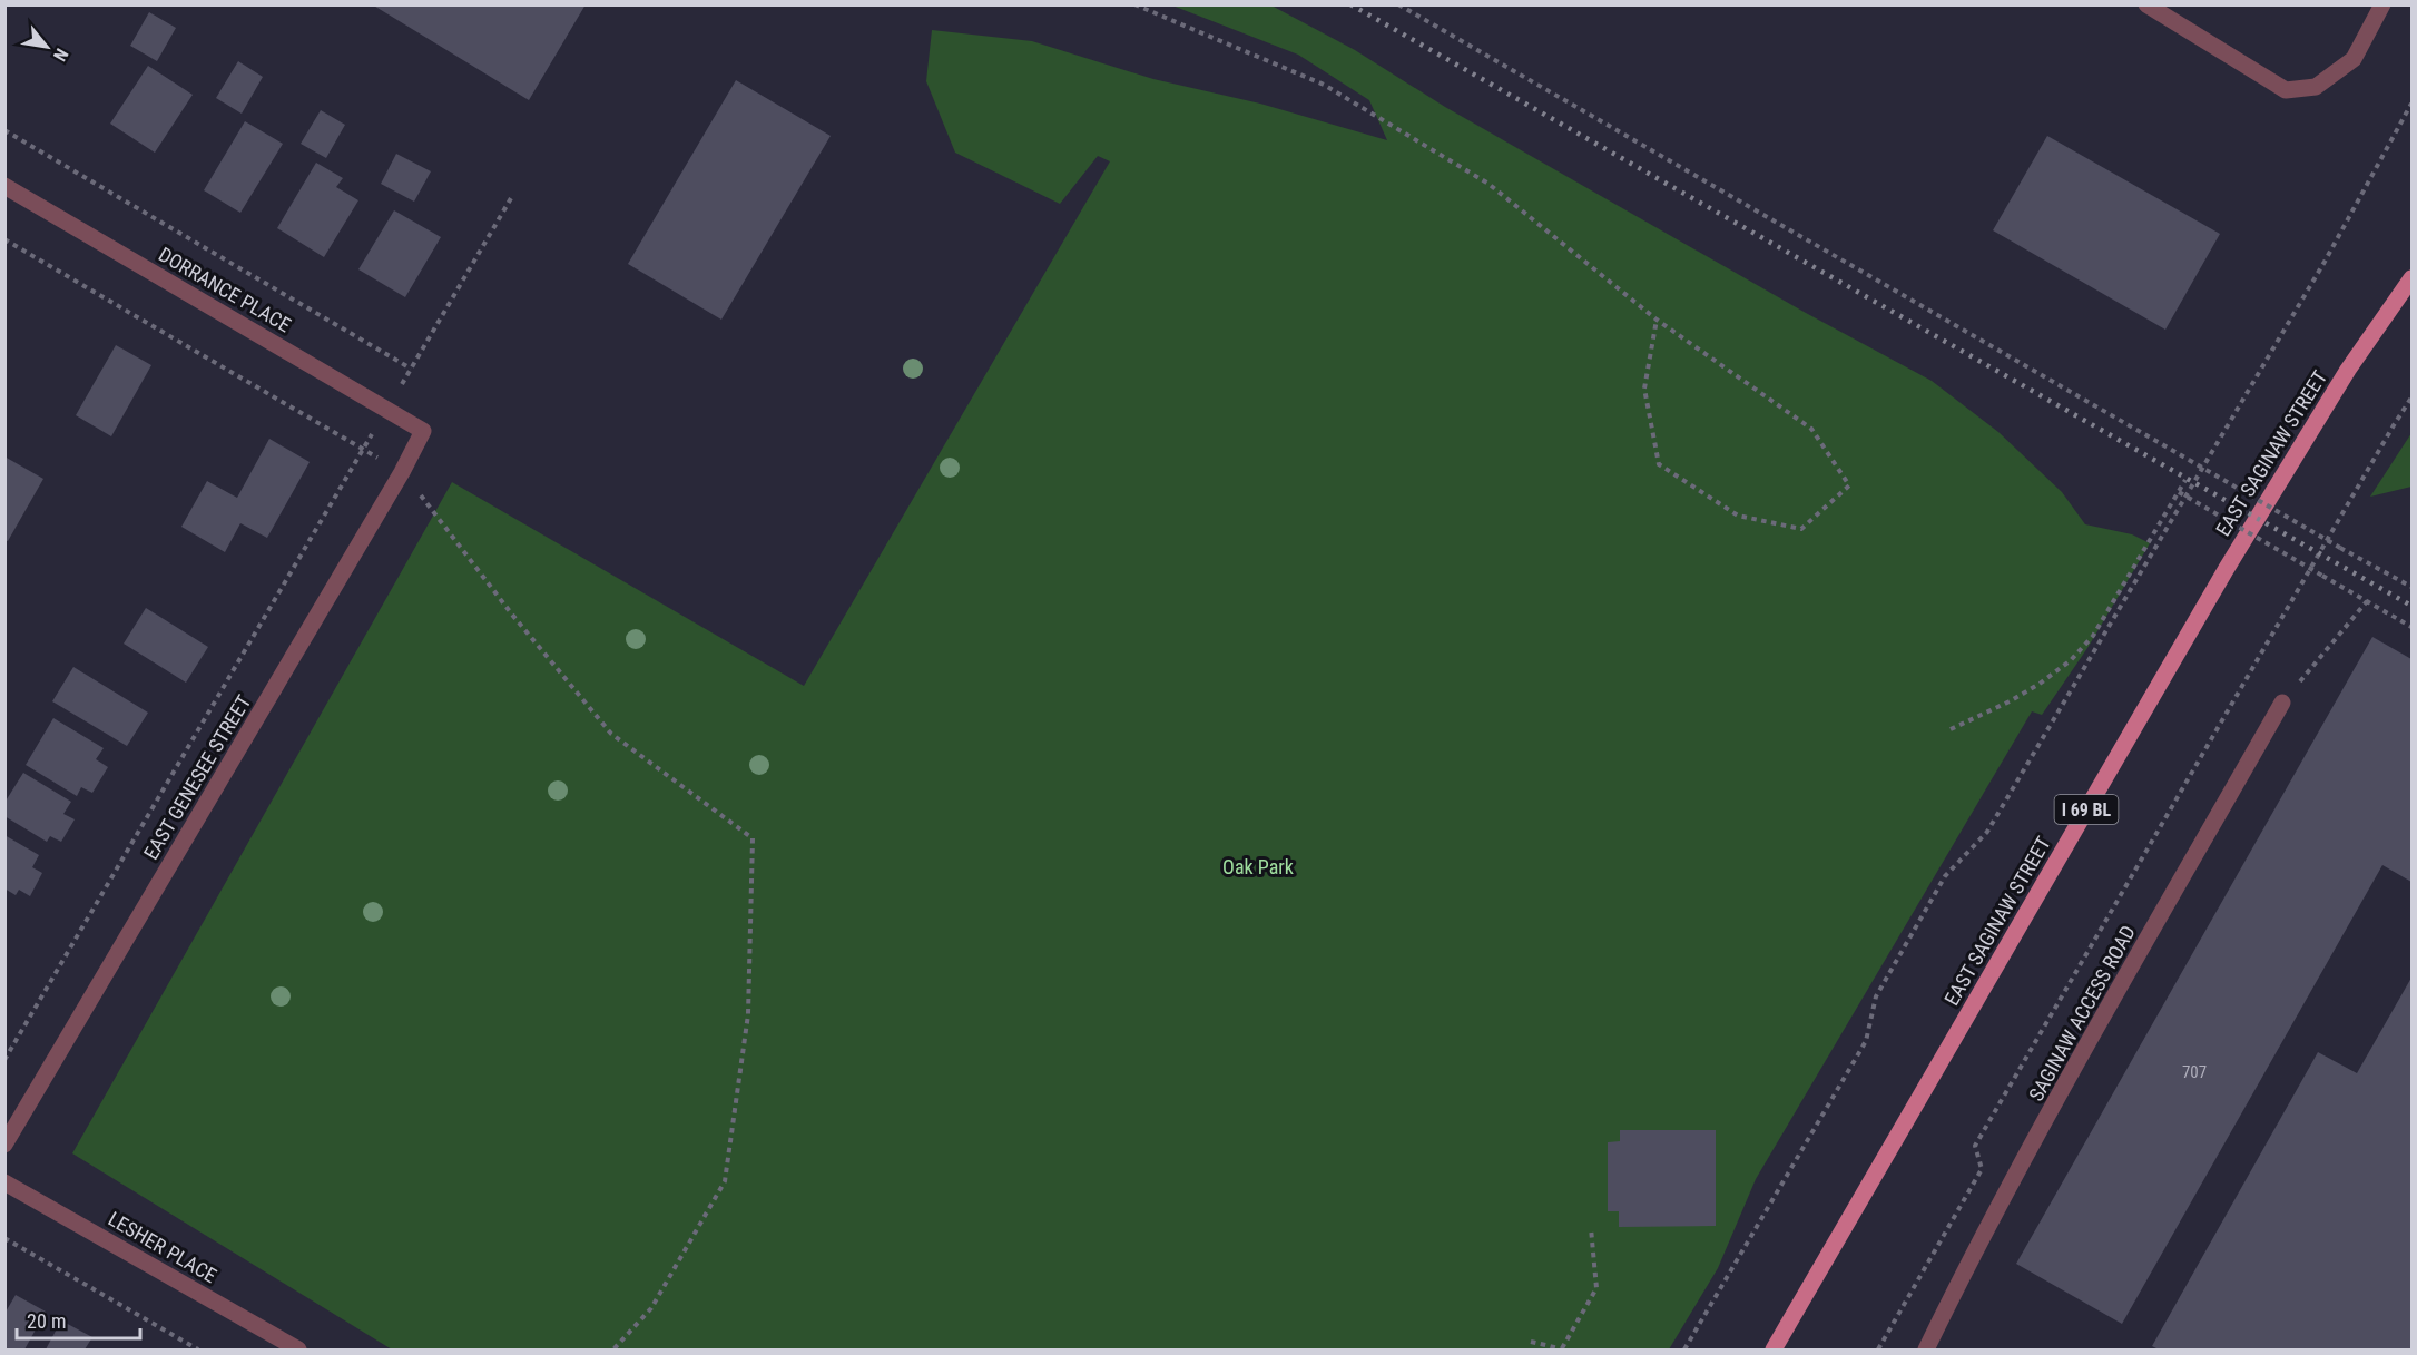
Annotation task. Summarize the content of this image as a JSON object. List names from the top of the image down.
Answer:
{
  "streets": {
    "main road": ["EAST SAGINAW STREET", "I 69 BL"],
    "street": [
      "DORRANCE PLACE",
      "EAST GENESEE STREET",
      "SAGINAW ACCESS ROAD",
      "LESHER PLACE"
    ]
  },
  "crossings": [
    ["DORRANCE PLACE", "EAST GENESEE STREET"]
  ],
  "parks": ["Oak Park"],
  "house_numbers": ["707"],
  "scale_bar": "20 m",
  "north": "bottom right"
}
